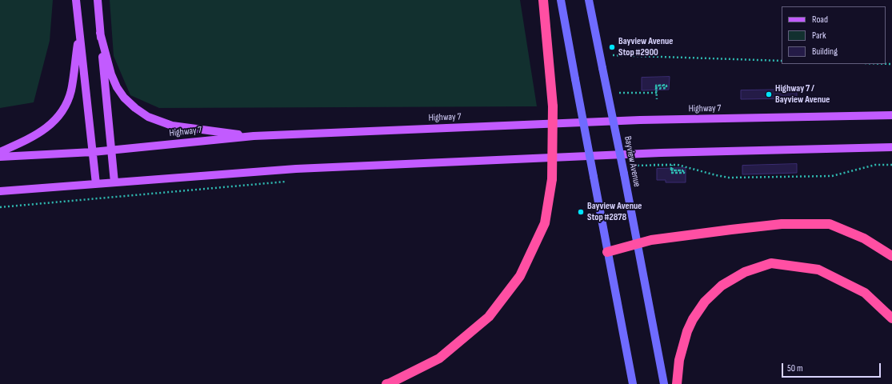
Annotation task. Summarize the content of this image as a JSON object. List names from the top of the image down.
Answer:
{
  "streets": {
    "main road": ["Highway 7", "Bayview Avenue"]
  },
  "places": ["Bayview Avenue Stop #2900", "Highway 7 / Bayview Avenue", "Bayview Avenue Stop #2878"],
  "legend": ["Road", "Park", "Building"],
  "scale_bar": "50 m"
}
